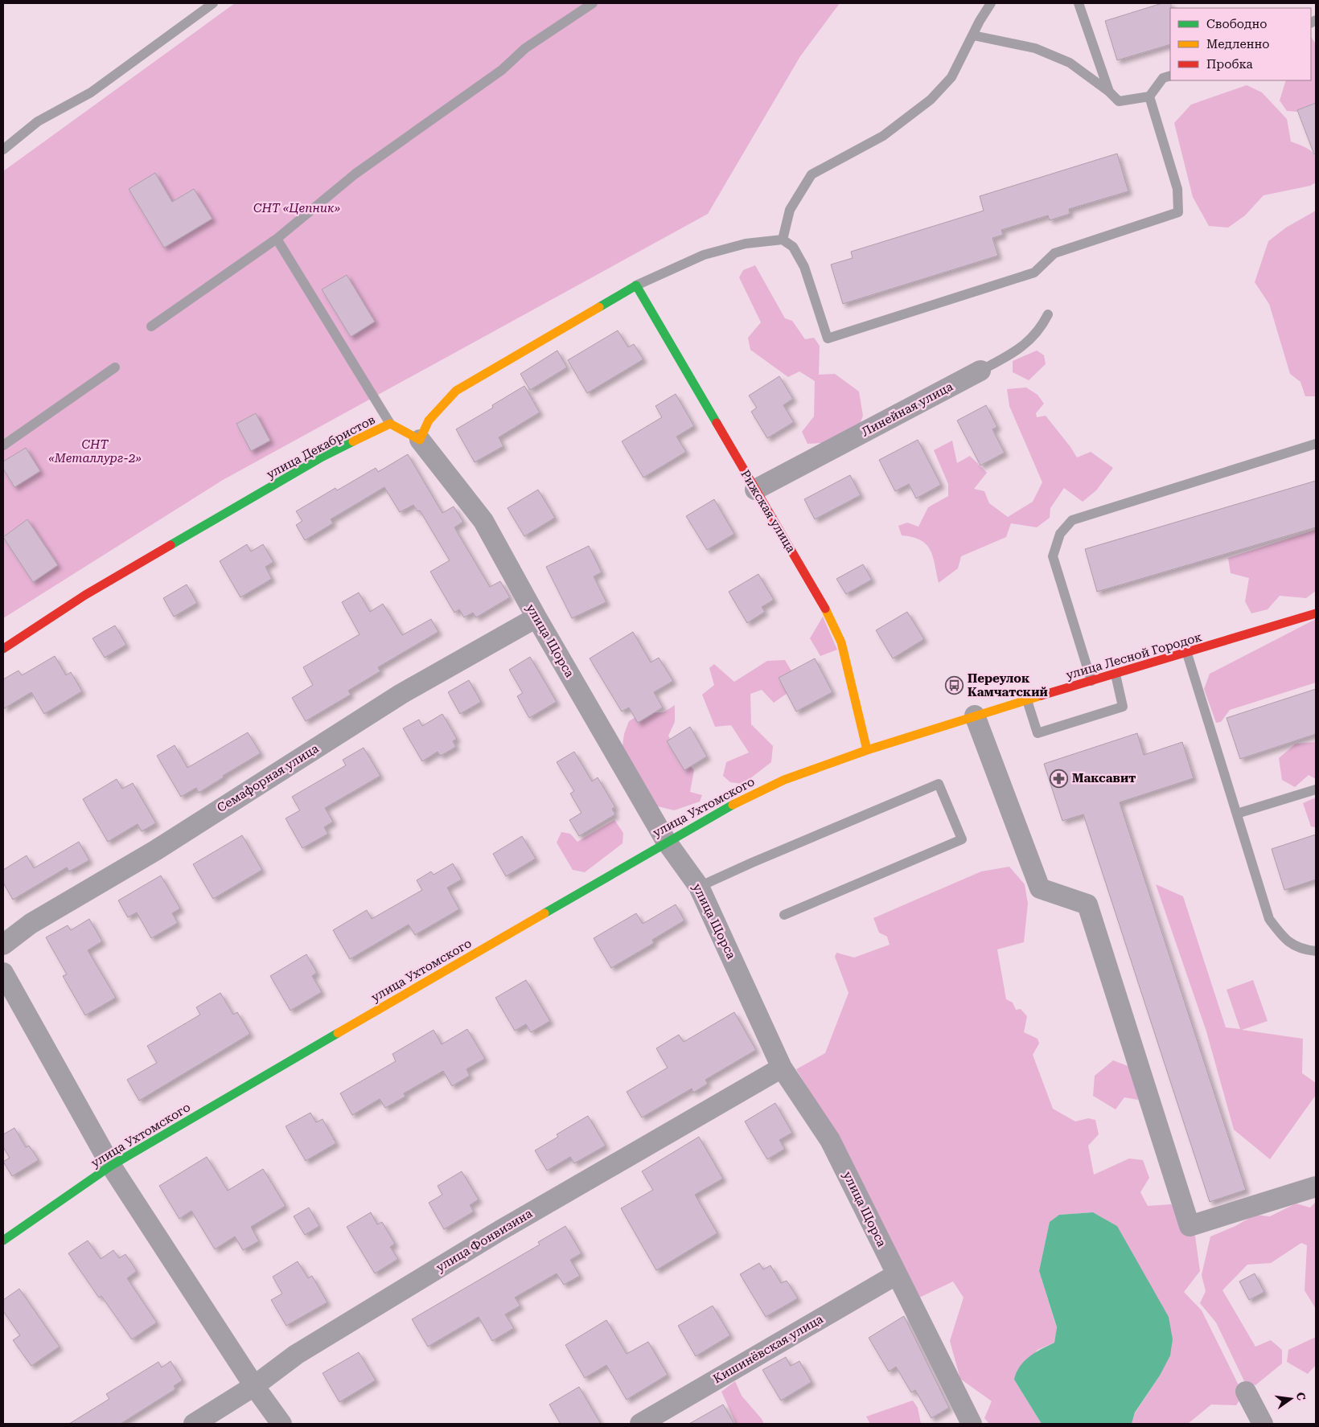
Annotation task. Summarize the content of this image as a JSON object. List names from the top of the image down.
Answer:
{
  "streets": {
    "street": [
      "Линейная улица",
      "улица Декабристов",
      "Рижская улица",
      "улица Щорса",
      "улица Лесной Городок",
      "Семафорная улица",
      "улица Ухтомского",
      "улица Фонвизина",
      "Кишинёвская улица"
    ]
  },
  "crossings": [
    ["Линейная улица", "Рижская улица"],
    ["улица Декабристов", "улица Щорса"],
    ["Рижская улица", "улица Лесной Городок"],
    ["Рижская улица", "улица Ухтомского"],
    ["улица Щорса", "Семафорная улица"],
    ["улица Щорса", "улица Ухтомского"],
    ["улица Щорса", "улица Фонвизина"],
    ["улица Щорса", "Кишинёвская улица"],
    ["улица Лесной Городок", "улица Ухтомского"]
  ],
  "parks": ["СНТ «Цепник»", "СНТ «Металлург-2»"],
  "places": {
    "bus stop": ["Переулок Камчатский"],
    "pharmacy": ["Максавит"]
  },
  "legend": ["Свободно", "Медленно", "Пробка"],
  "north": "right"
}
